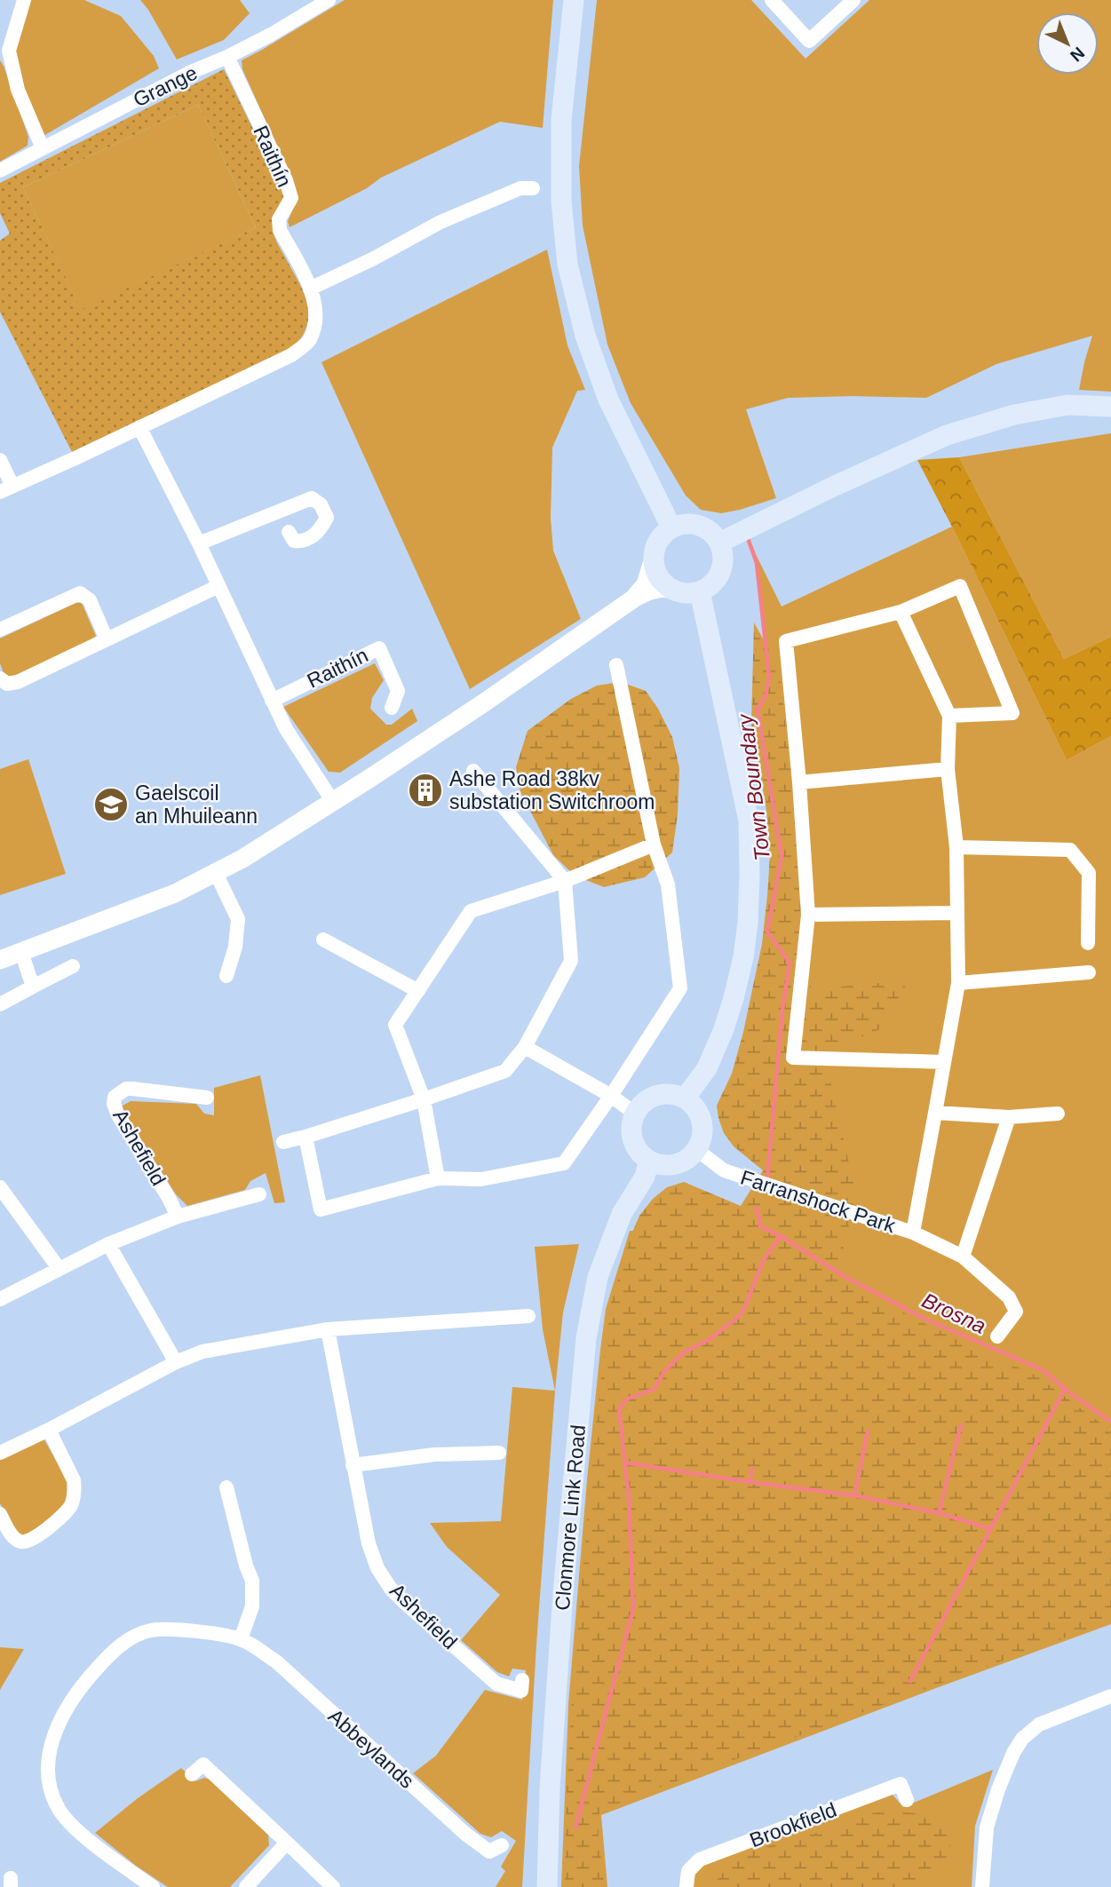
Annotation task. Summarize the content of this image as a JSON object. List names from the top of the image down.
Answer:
{
  "streets": {
    "main road": ["Clonmore Link Road"],
    "street": [
      "Grange",
      "Raithín",
      "Ashefield",
      "Farranshock Park",
      "Abbeylands",
      "Brookfield"
    ]
  },
  "crossings": [
    ["Grange", "Raithín"],
    ["Farranshock Park", "Clonmore Link Road"]
  ],
  "water": ["Town Boundary", "Brosna"],
  "places": {
    "building": ["Ashe Road 38kv substation Switchroom"],
    "school or university": ["Gaelscoil an Mhuileann"]
  },
  "north": "bottom right"
}
